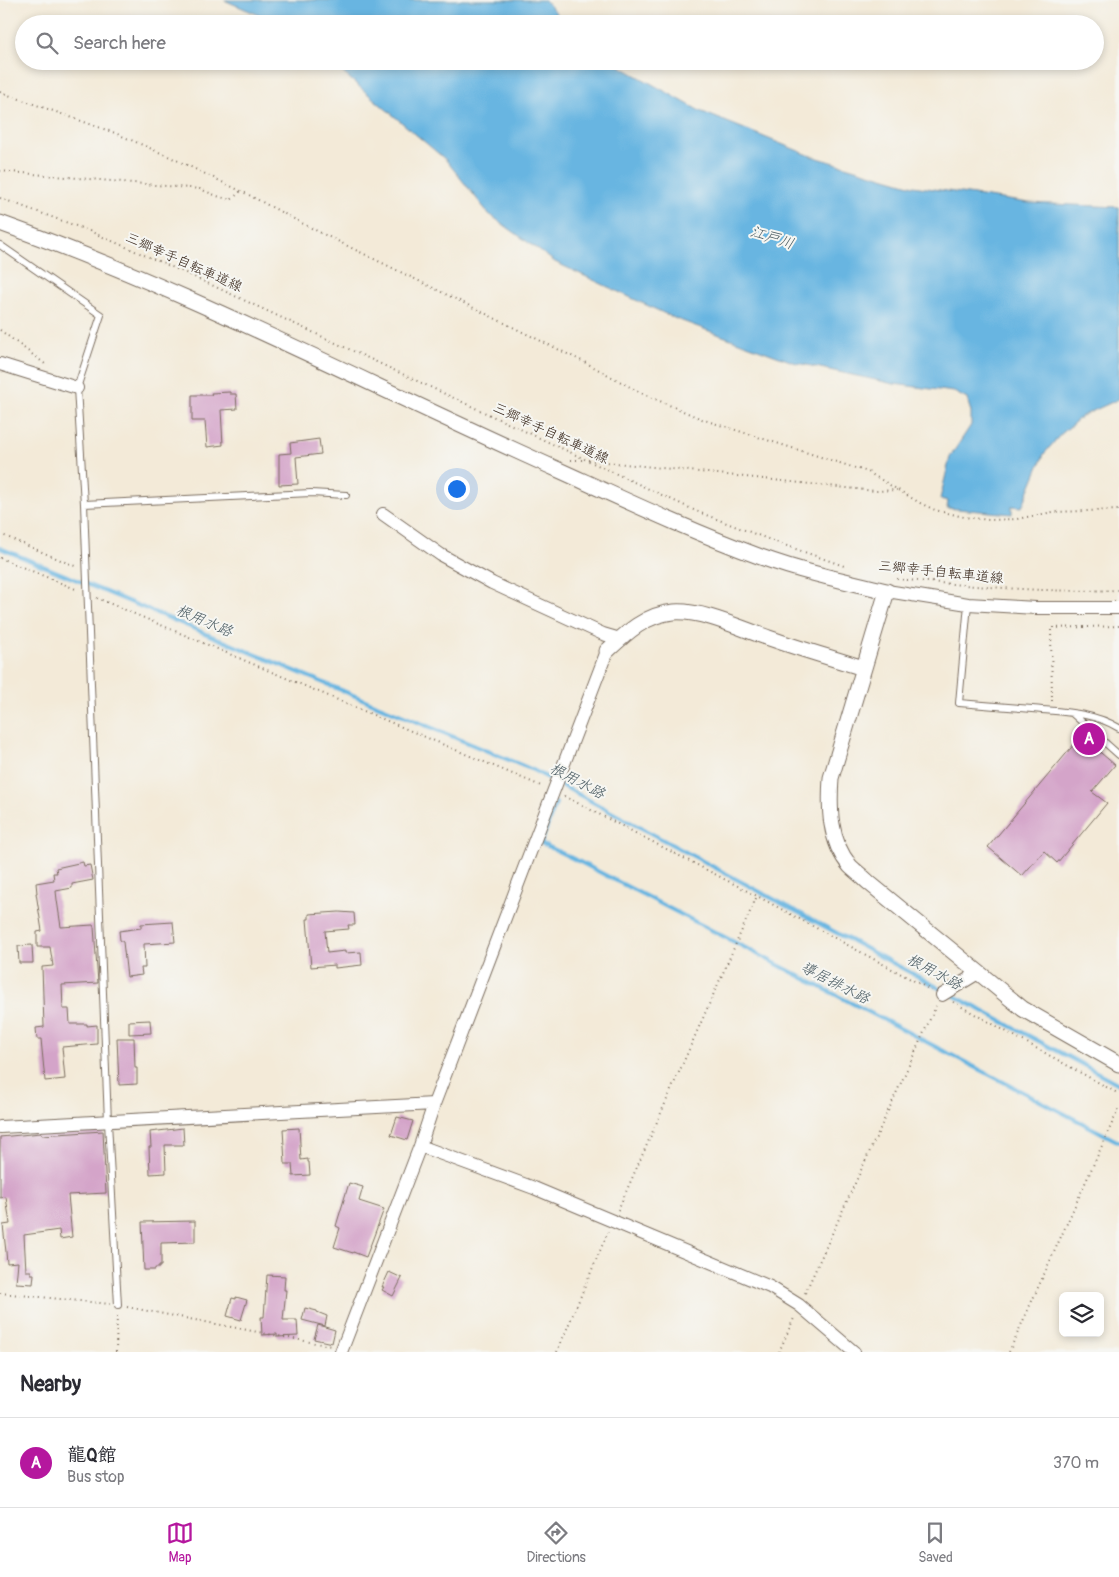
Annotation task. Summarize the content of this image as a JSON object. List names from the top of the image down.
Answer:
{
  "streets": {
    "path": ["三郷幸手自転車道線"]
  },
  "water": ["江戸川", "根用水路", "導居排水路"],
  "page": {
    "search": "Search here",
    "pins": "A",
    "heading": "Nearby",
    "list": [
      {
        "mark": "A",
        "name": "龍Q館",
        "note": "Bus stop",
        "value": "370 m"
      }
    ],
    "nav": ["Map", "Directions", "Saved"]
  }
}
